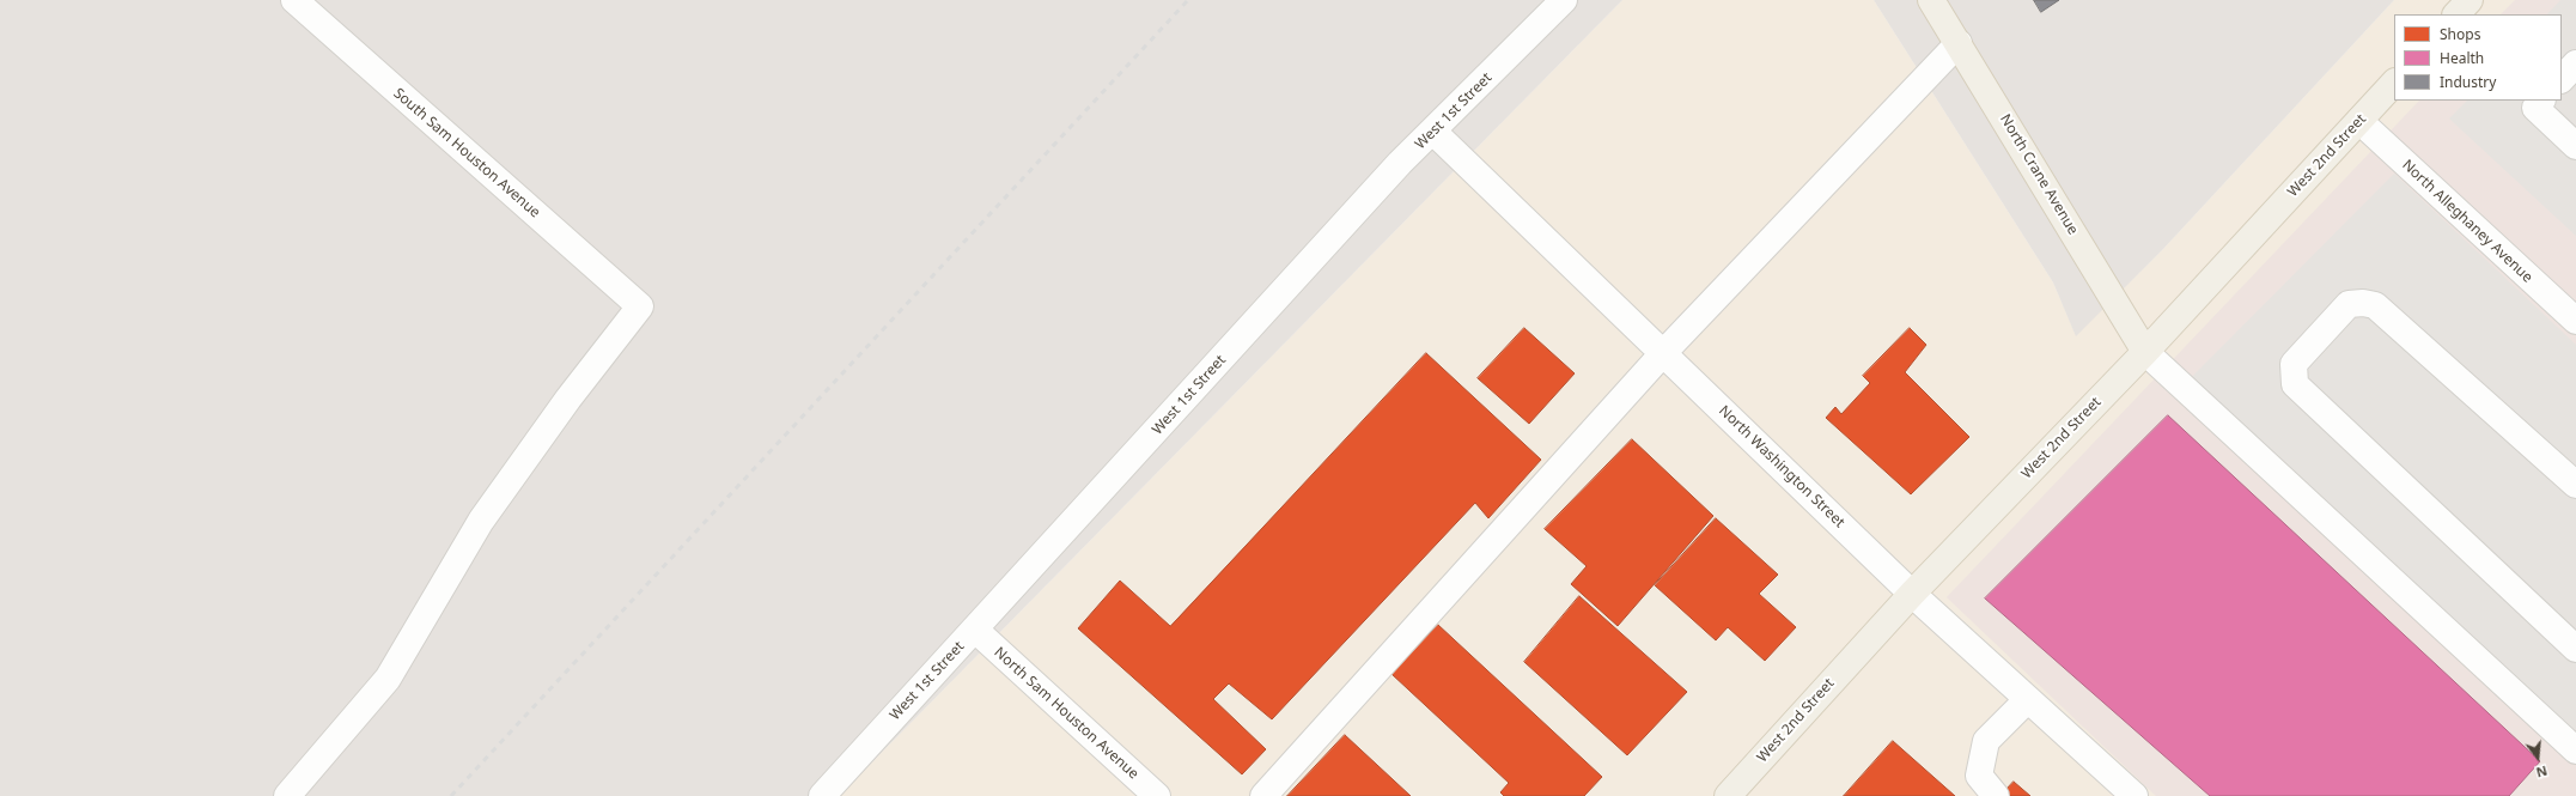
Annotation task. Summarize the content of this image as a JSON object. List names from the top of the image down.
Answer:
{
  "streets": {
    "main road": ["West 2nd Street", "North Crane Avenue"],
    "street": [
      "West 1st Street",
      "South Sam Houston Avenue",
      "North Alleghaney Avenue",
      "North Washington Street",
      "North Sam Houston Avenue"
    ]
  },
  "crossings": [
    ["West 1st Street", "North Washington Street"],
    ["West 1st Street", "North Sam Houston Avenue"],
    ["West 2nd Street", "North Crane Avenue"],
    ["West 2nd Street", "North Alleghaney Avenue"],
    ["West 2nd Street", "North Washington Street"]
  ],
  "legend": ["Shops", "Health", "Industry"],
  "north": "bottom"
}
